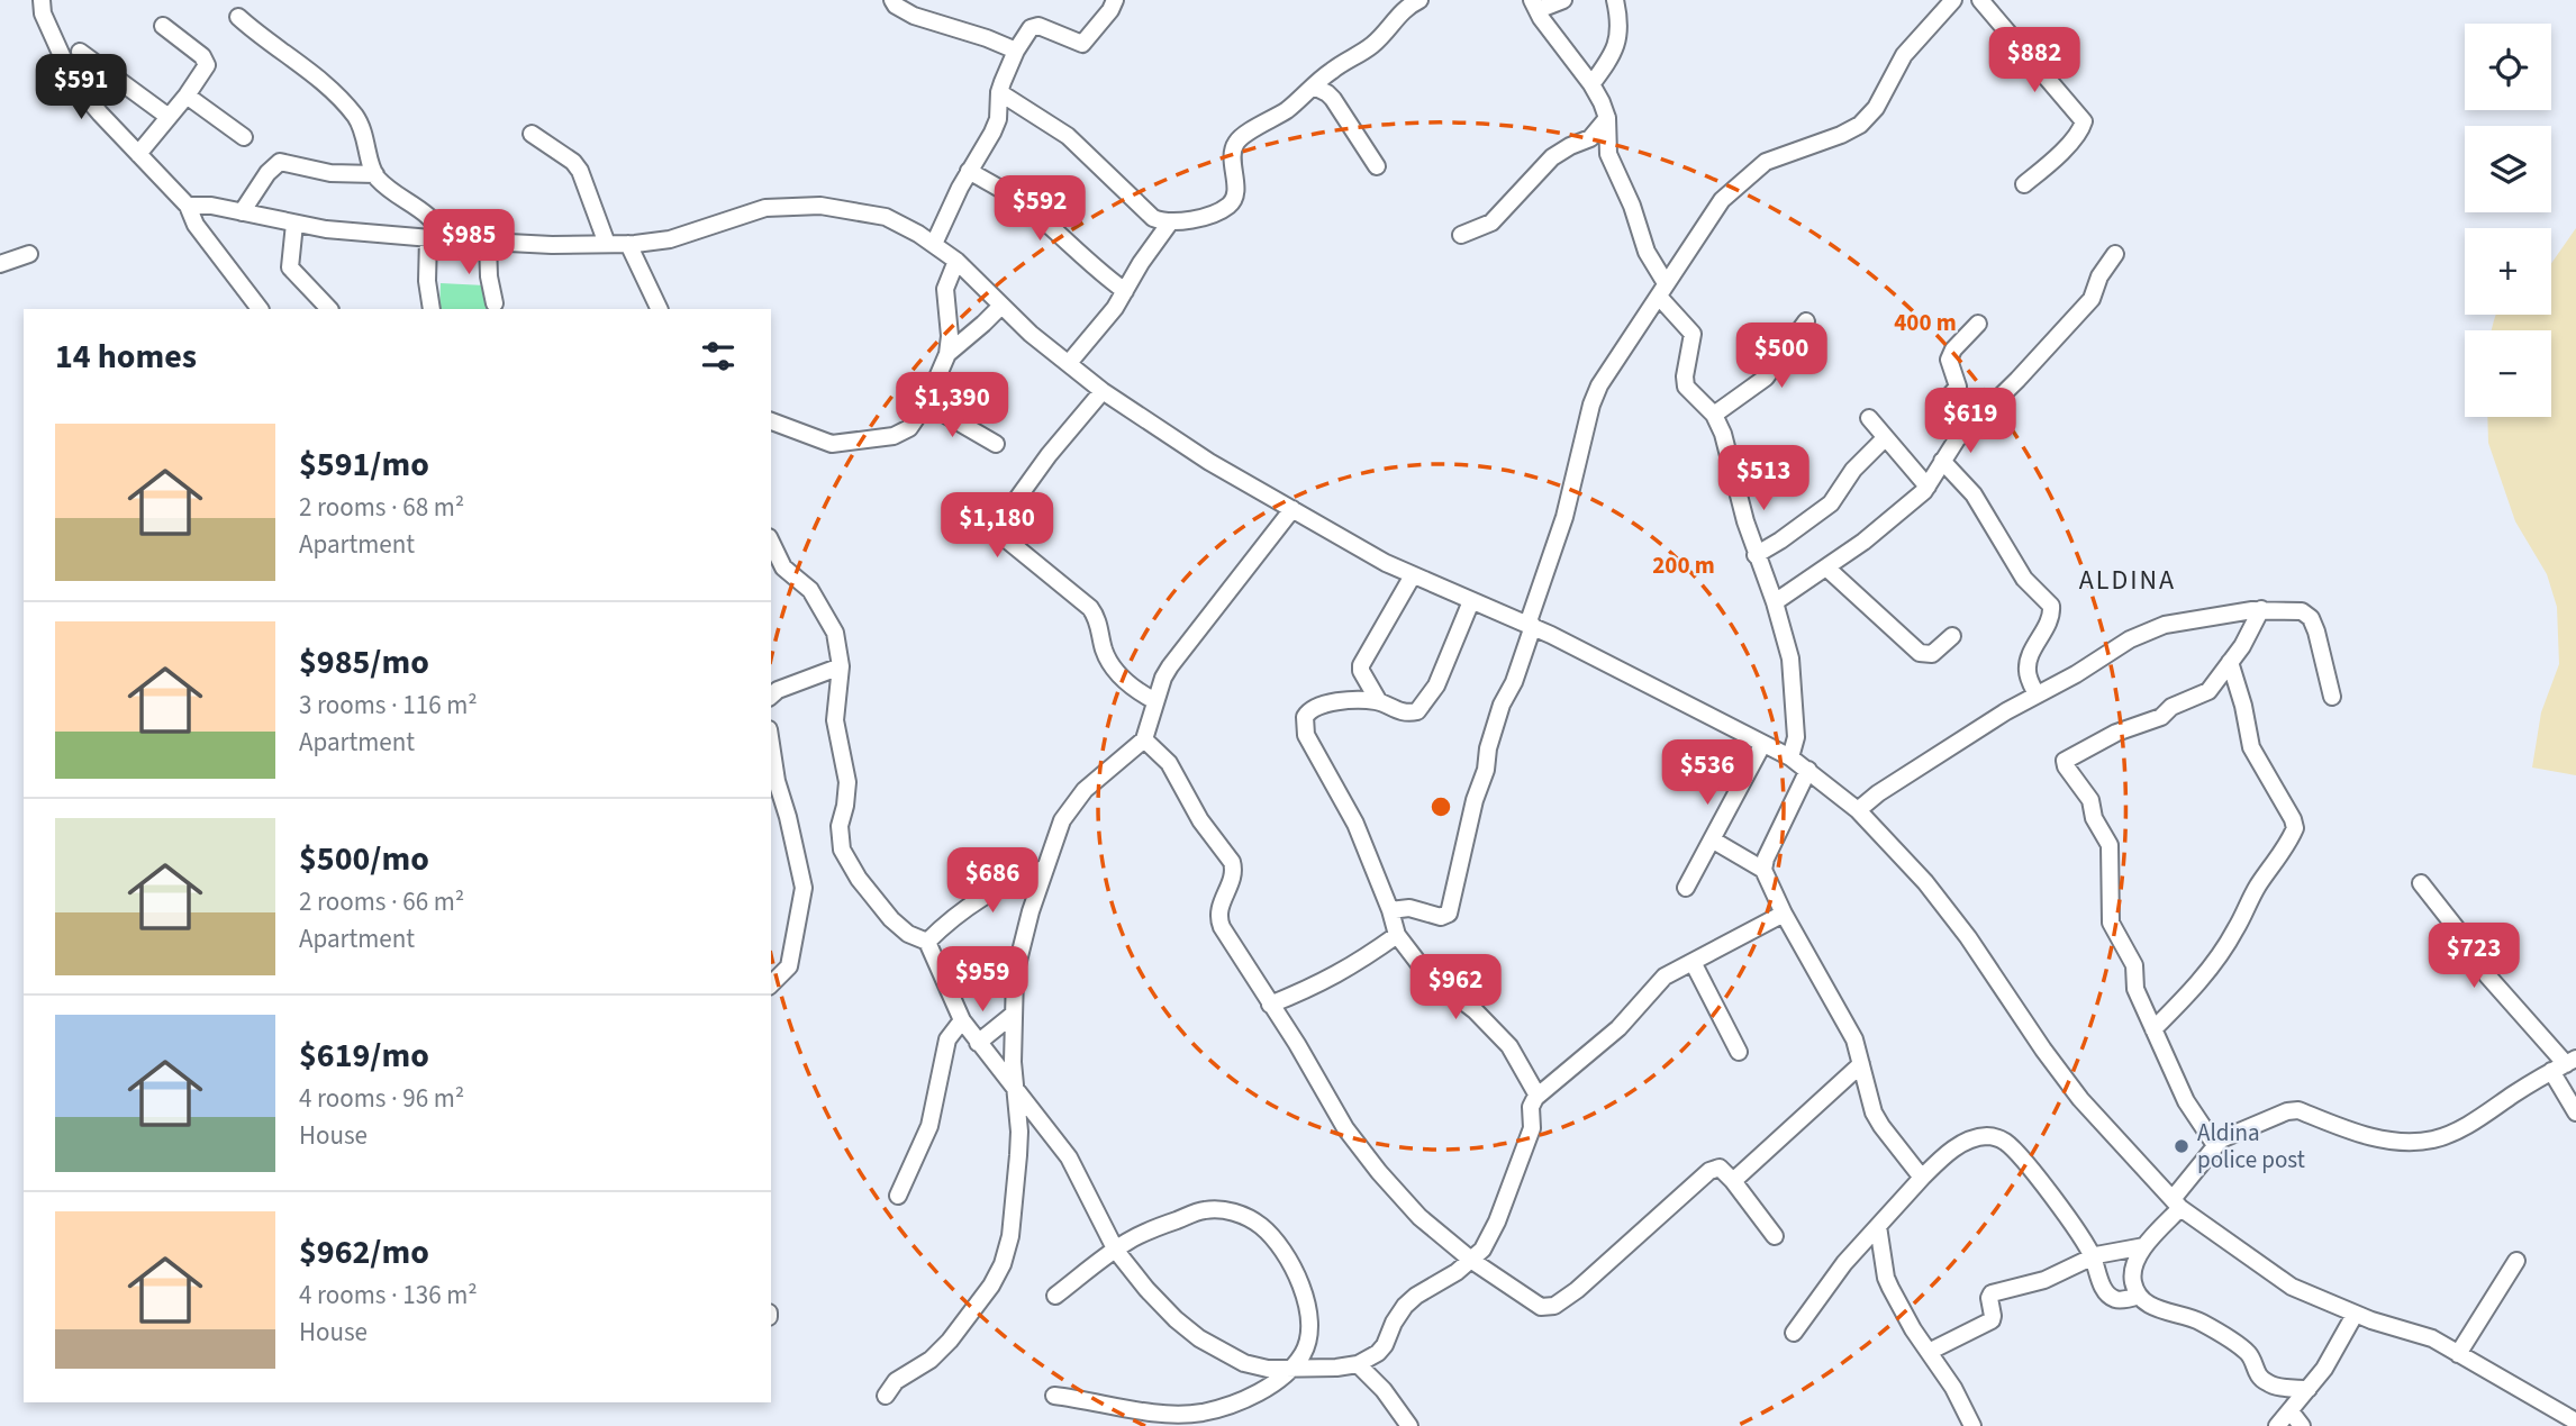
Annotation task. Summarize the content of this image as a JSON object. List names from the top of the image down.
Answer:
{
  "districts": ["ALDINA"],
  "places": ["Aldina police post"],
  "page": {
    "map_buttons": ["+", "−"],
    "price": [
      "$882",
      "$591",
      "$592",
      "$985",
      "$500",
      "$1,390",
      "$619",
      "$513",
      "$1,180",
      "$536",
      "$686",
      "$723",
      "$959",
      "$962"
    ],
    "heading": "14 homes",
    "list": [
      {
        "name": "$591/mo",
        "note": "2 rooms · 68 m² · Apartment"
      },
      {
        "name": "$985/mo",
        "note": "3 rooms · 116 m² · Apartment"
      },
      {
        "name": "$500/mo",
        "note": "2 rooms · 66 m² · Apartment"
      },
      {
        "name": "$619/mo",
        "note": "4 rooms · 96 m² · House"
      },
      {
        "name": "$962/mo",
        "note": "4 rooms · 136 m² · House"
      }
    ]
  },
  "rings": ["400 m", "200 m"]
}
